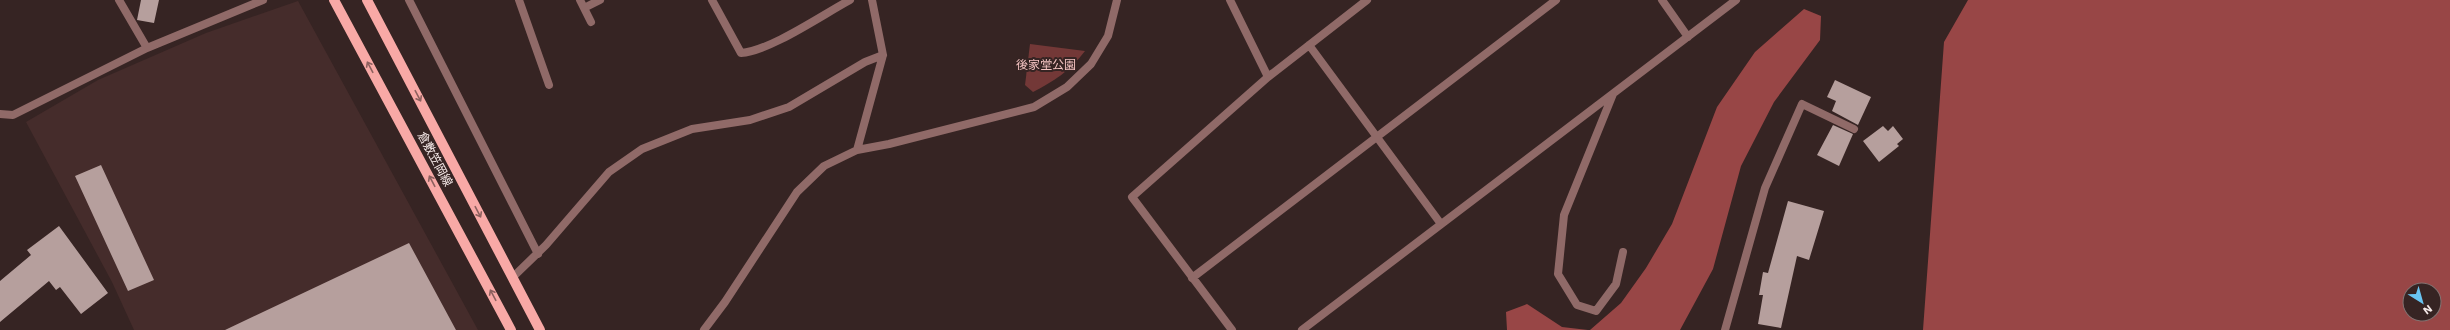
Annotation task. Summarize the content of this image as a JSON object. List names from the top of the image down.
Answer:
{
  "streets": {
    "main road": ["倉敷笠岡線"]
  },
  "parks": ["後家堂公園"],
  "north": "bottom right"
}
